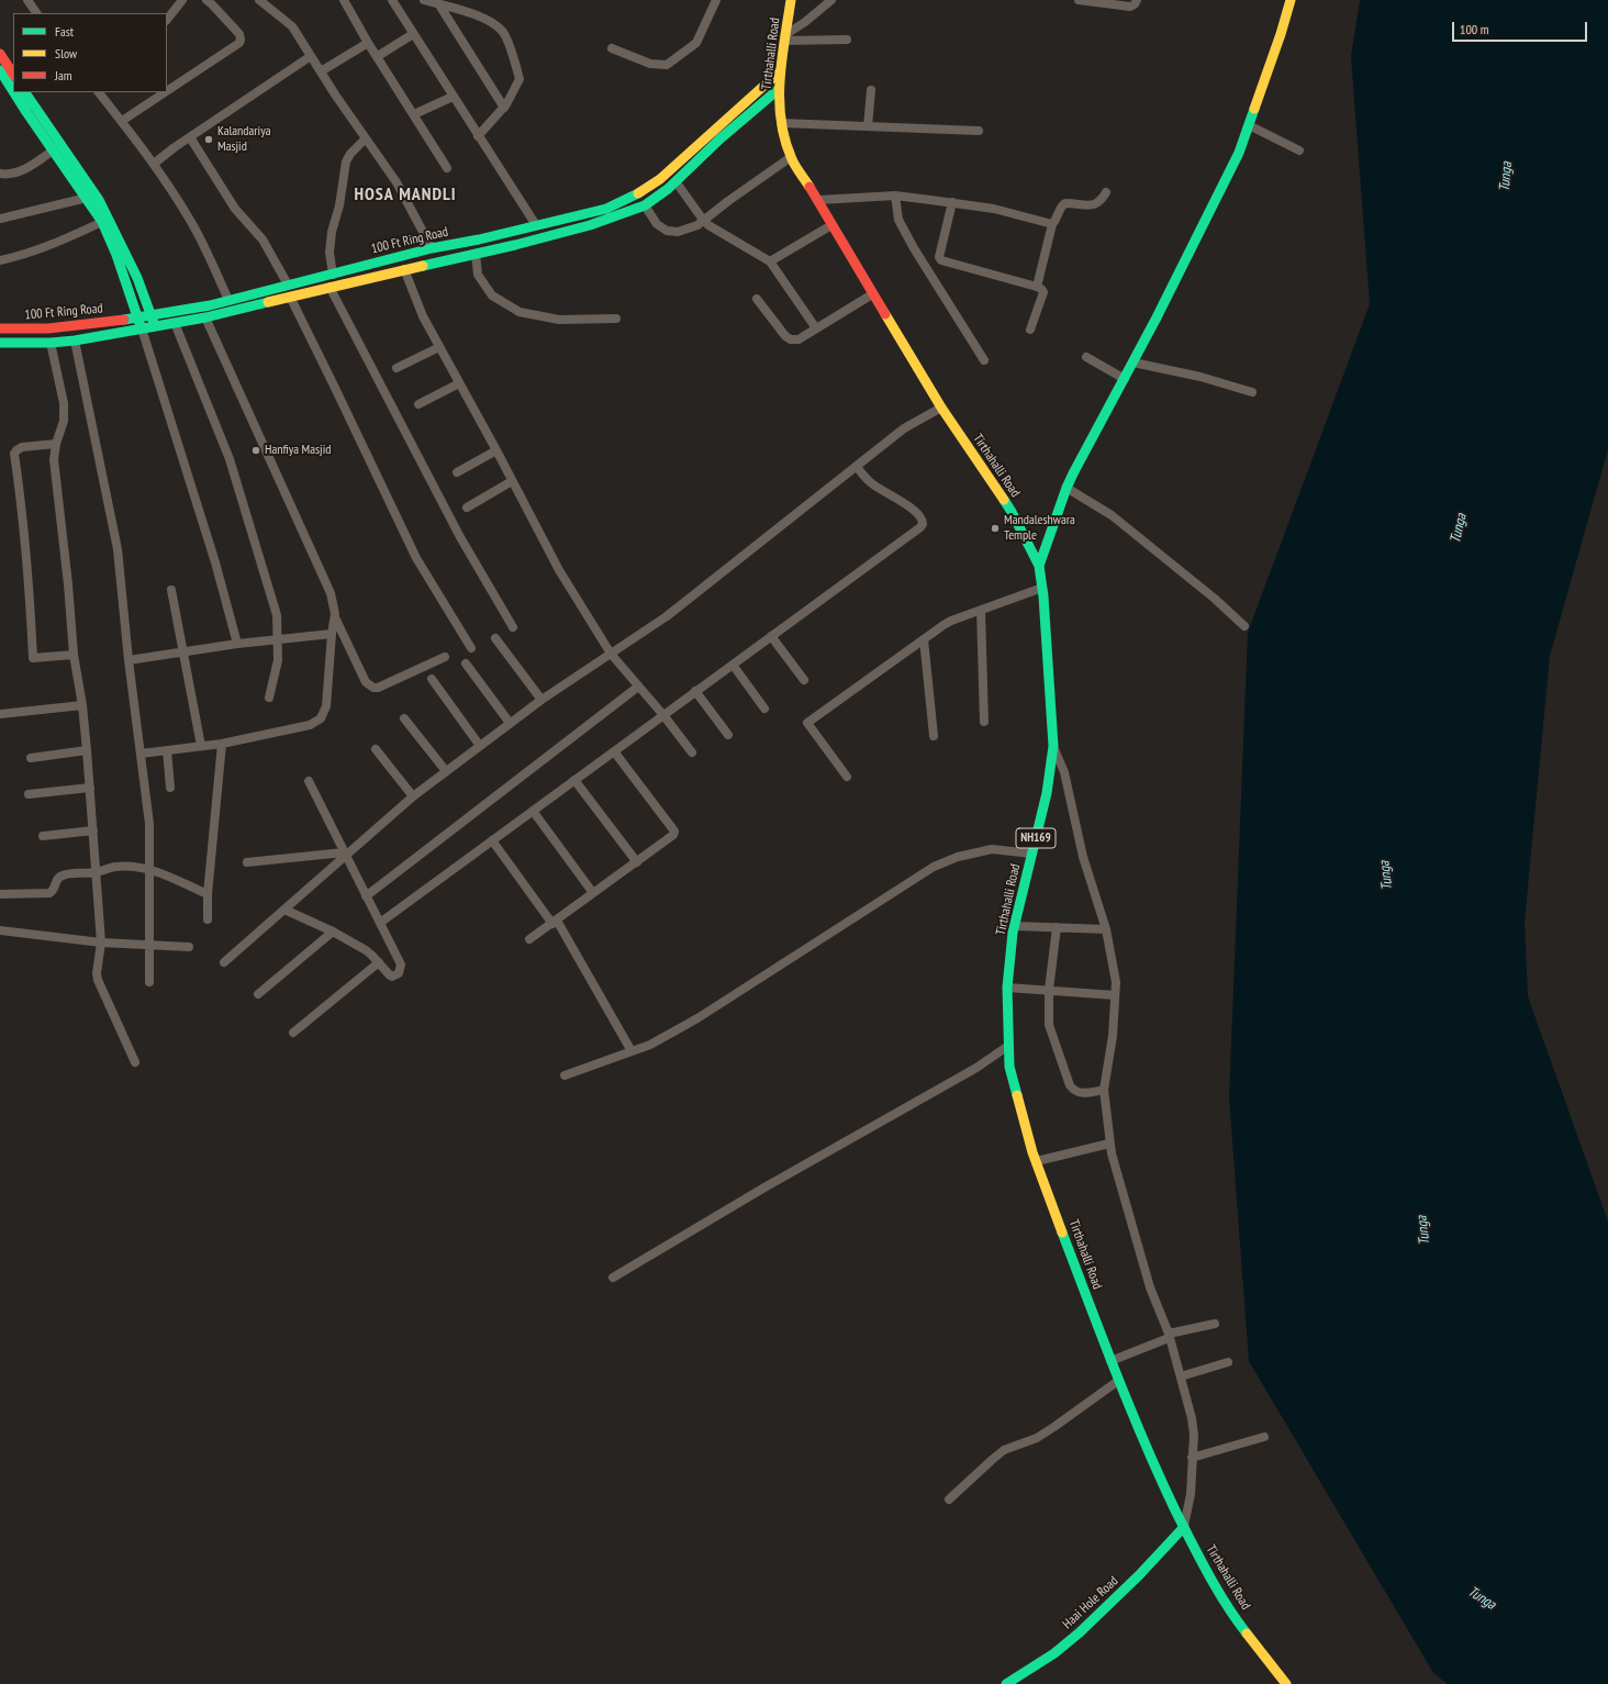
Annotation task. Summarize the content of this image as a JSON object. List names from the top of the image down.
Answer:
{
  "streets": {
    "main road": [
      "Tirthahalli Road",
      "100 Ft Ring Road",
      "NH169",
      "Haai Hole Road"
    ]
  },
  "crossings": [
    ["Tirthahalli Road", "100 Ft Ring Road"],
    ["Tirthahalli Road", "Haai Hole Road"]
  ],
  "districts": ["HOSA MANDLI"],
  "water": ["Tunga"],
  "places": ["Kalandariya Masjid", "Hanfiya Masjid", "Mandaleshwara Temple"],
  "legend": ["Fast", "Slow", "Jam"],
  "scale_bar": "100 m"
}
